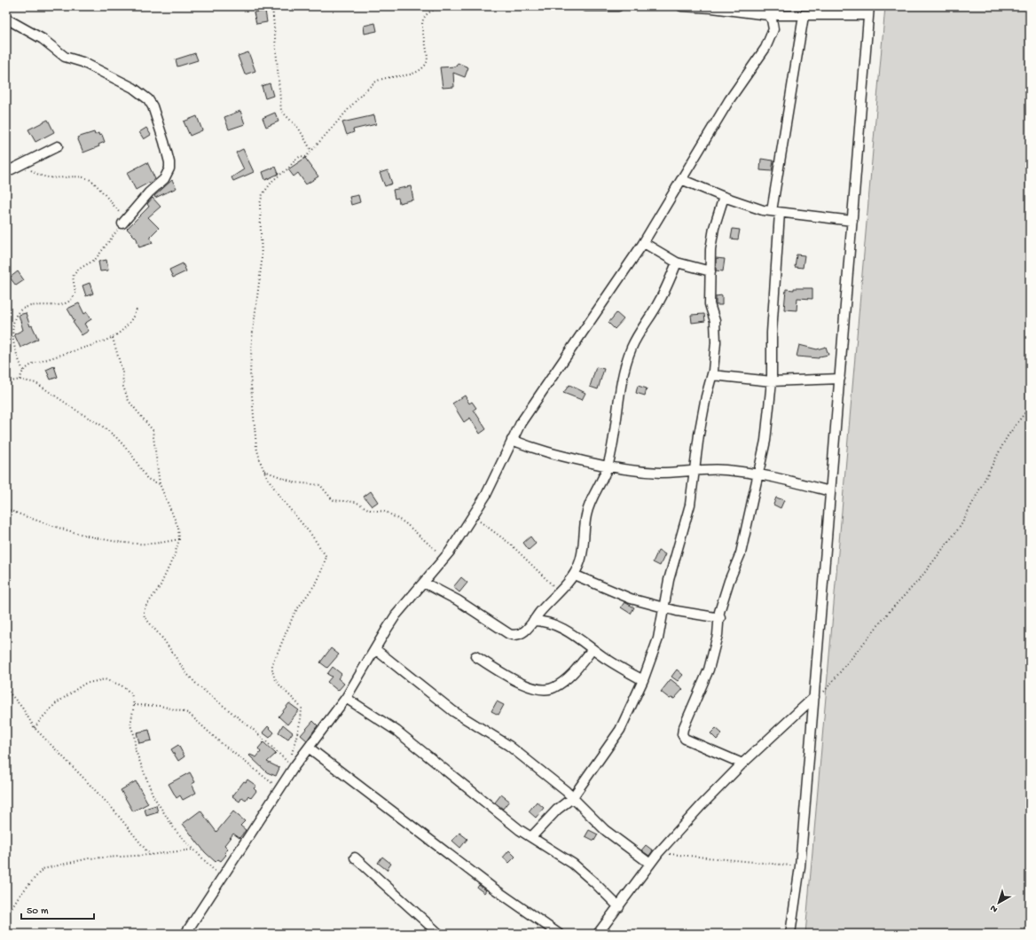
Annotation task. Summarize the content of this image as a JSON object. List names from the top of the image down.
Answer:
{
  "scale_bar": "50 m",
  "north": "bottom left"
}
